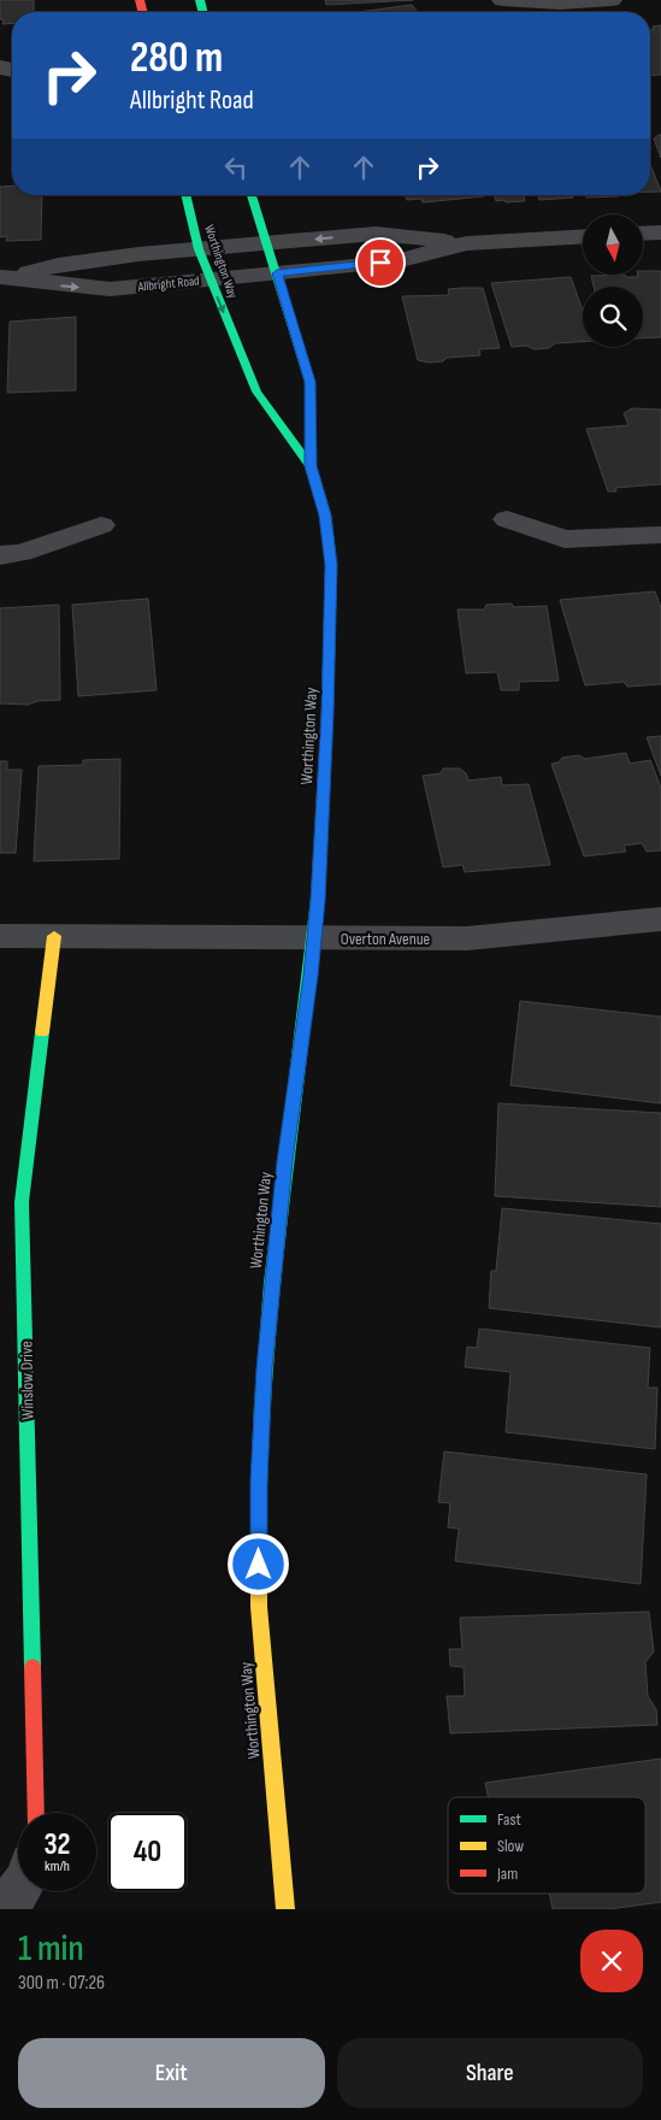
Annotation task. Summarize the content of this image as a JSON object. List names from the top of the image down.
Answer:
{
  "streets": {
    "street": [
      "Worthington Way",
      "Allbright Road",
      "Overton Avenue",
      "Winslow Drive"
    ]
  },
  "crossings": [
    ["Worthington Way", "Allbright Road"],
    ["Worthington Way", "Overton Avenue"],
    ["Overton Avenue", "Winslow Drive"]
  ],
  "legend": ["Fast", "Slow", "Jam"],
  "north": "bottom",
  "page": {
    "turn": ["280 m", "Allbright Road"],
    "speed": "32 km/h",
    "limit": "40",
    "heading": ["1 min", "300 m · 07:26"],
    "buttons": ["Exit", "Share"]
  }
}
